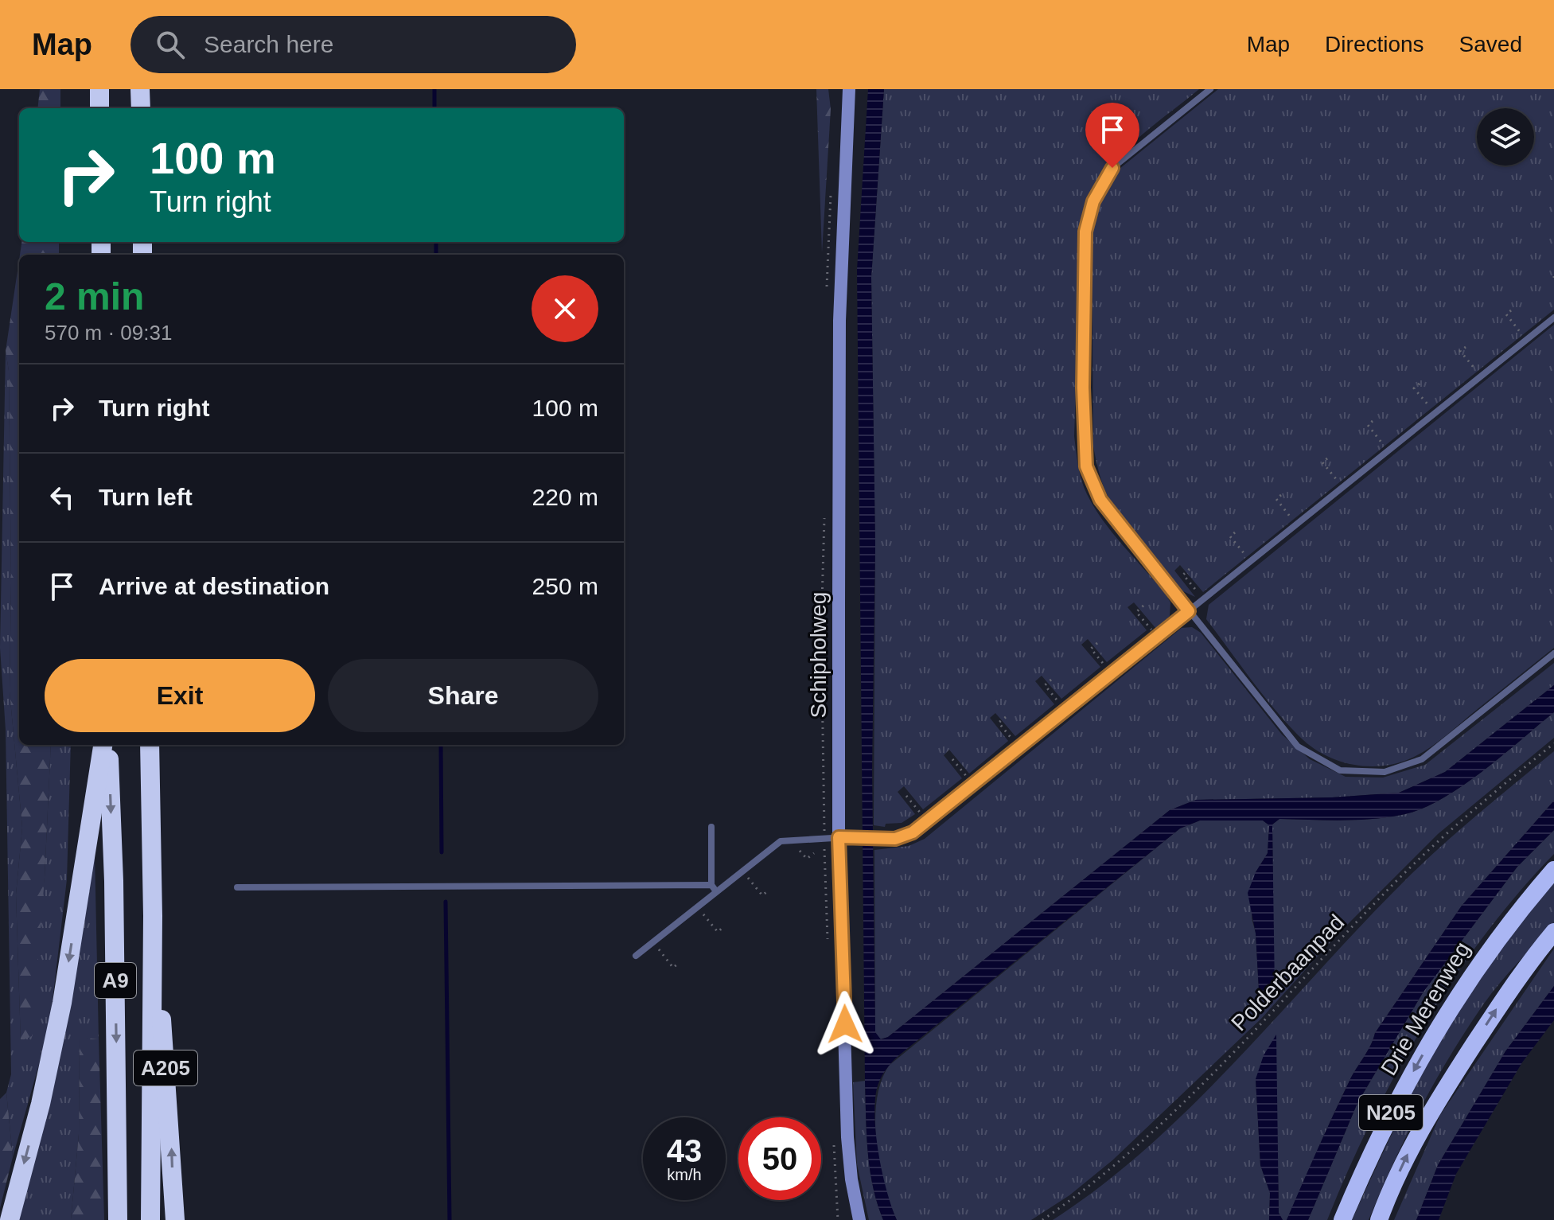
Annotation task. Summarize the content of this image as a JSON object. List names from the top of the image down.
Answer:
{
  "streets": {
    "highway": [
      "A9",
      "Drie Merenweg",
      "A205",
      "N205"
    ],
    "main road": ["Schipholweg"],
    "path": ["Polderbaanpad"]
  },
  "crossings": [
    ["A9", "A205"]
  ],
  "page": {
    "header": "Map",
    "search": "Search here",
    "nav": ["Map", "Directions", "Saved"],
    "turn": ["100 m", "Turn right"],
    "heading": ["2 min", "570 m · 09:31"],
    "list": [
      {
        "name": "Turn right",
        "value": "100 m"
      },
      {
        "name": "Turn left",
        "value": "220 m"
      },
      {
        "name": "Arrive at destination",
        "value": "250 m"
      }
    ],
    "buttons": ["Exit", "Share"],
    "speed": "43 km/h",
    "limit": "50"
  }
}
